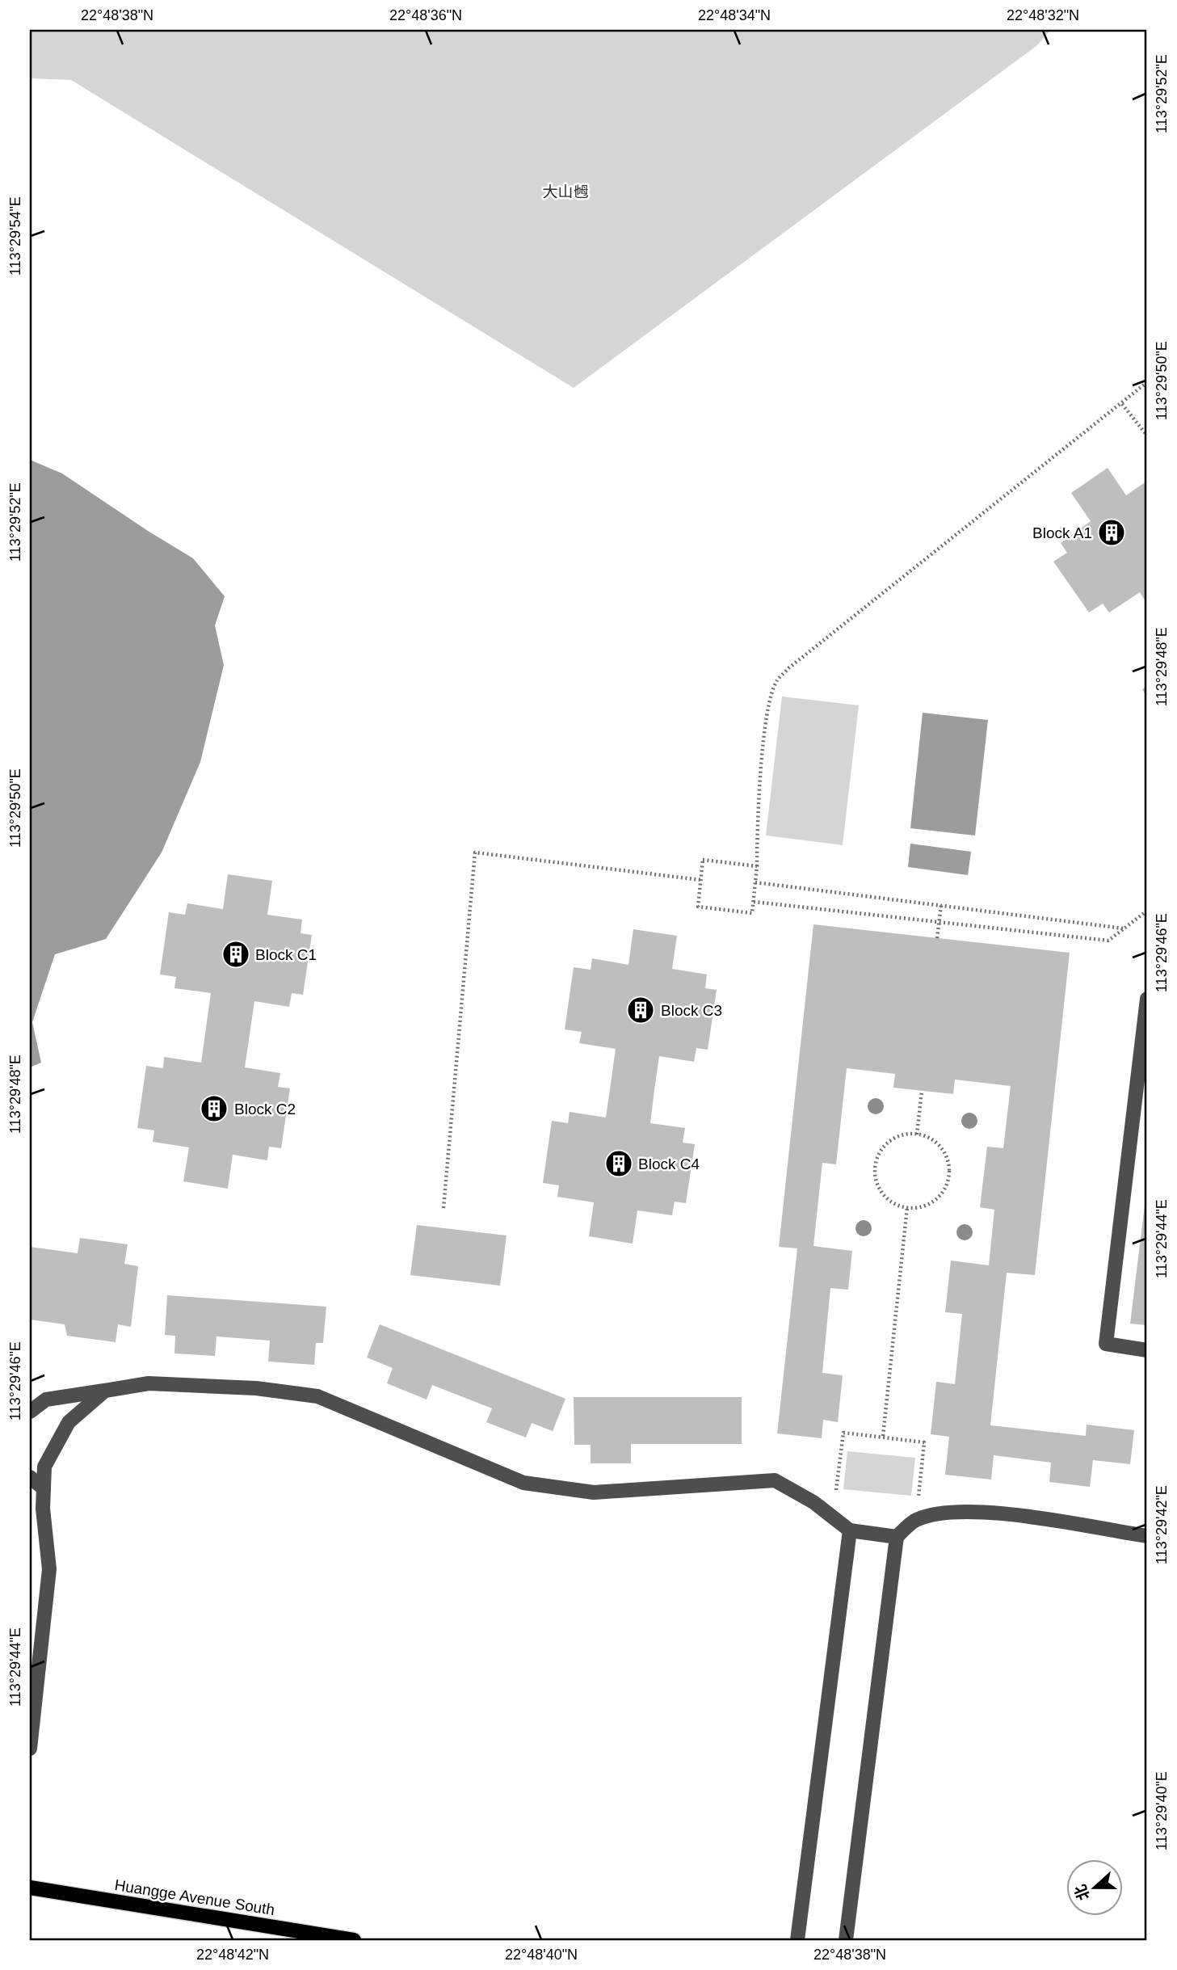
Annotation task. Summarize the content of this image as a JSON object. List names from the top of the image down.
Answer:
{
  "streets": {
    "main road": ["Huangge Avenue South"]
  },
  "parks": ["大山乸"],
  "places": {
    "building": [
      "Block A1",
      "Block C1",
      "Block C3",
      "Block C2",
      "Block C4"
    ]
  },
  "north": "left",
  "coordinates": [
    "22°48'38\"N",
    "22°48'36\"N",
    "22°48'34\"N",
    "22°48'32\"N",
    "113°29'52\"E",
    "113°29'54\"E",
    "113°29'50\"E",
    "113°29'48\"E",
    "113°29'46\"E",
    "113°29'44\"E",
    "113°29'42\"E",
    "113°29'40\"E",
    "22°48'42\"N",
    "22°48'40\"N"
  ]
}
